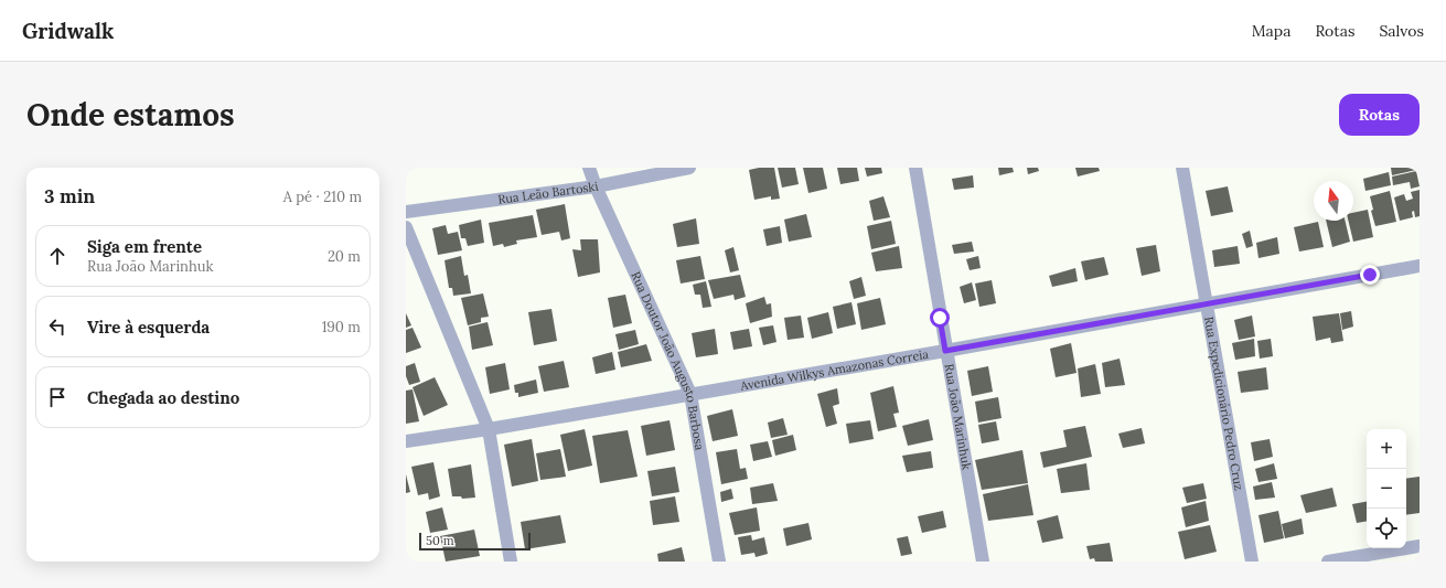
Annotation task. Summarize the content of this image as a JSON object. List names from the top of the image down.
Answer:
{
  "streets": {
    "street": [
      "Rua Leão Bartoski",
      "Rua Doutor João Augusto Barbosa",
      "Avenida Wilkys Amazonas Correia",
      "Rua Expedicionário Pedro Cruz",
      "Rua João Marinhuk"
    ]
  },
  "crossings": [
    ["Rua Leão Bartoski", "Rua Doutor João Augusto Barbosa"],
    ["Rua Doutor João Augusto Barbosa", "Avenida Wilkys Amazonas Correia"],
    ["Avenida Wilkys Amazonas Correia", "Rua Expedicionário Pedro Cruz"],
    ["Avenida Wilkys Amazonas Correia", "Rua João Marinhuk"]
  ],
  "scale_bar": "50 m",
  "north": "top",
  "page": {
    "header": "Gridwalk",
    "nav": ["Mapa", "Rotas", "Salvos"],
    "buttons": "Rotas",
    "title": "Onde estamos",
    "heading": ["3 min", "A pé · 210 m"],
    "list": [
      ["Siga em frente", "Rua João Marinhuk", "20 m"],
      ["Vire à esquerda", "190 m"],
      "Chegada ao destino"
    ],
    "map_buttons": ["+", "−"],
    "scale": "50 m"
  }
}
